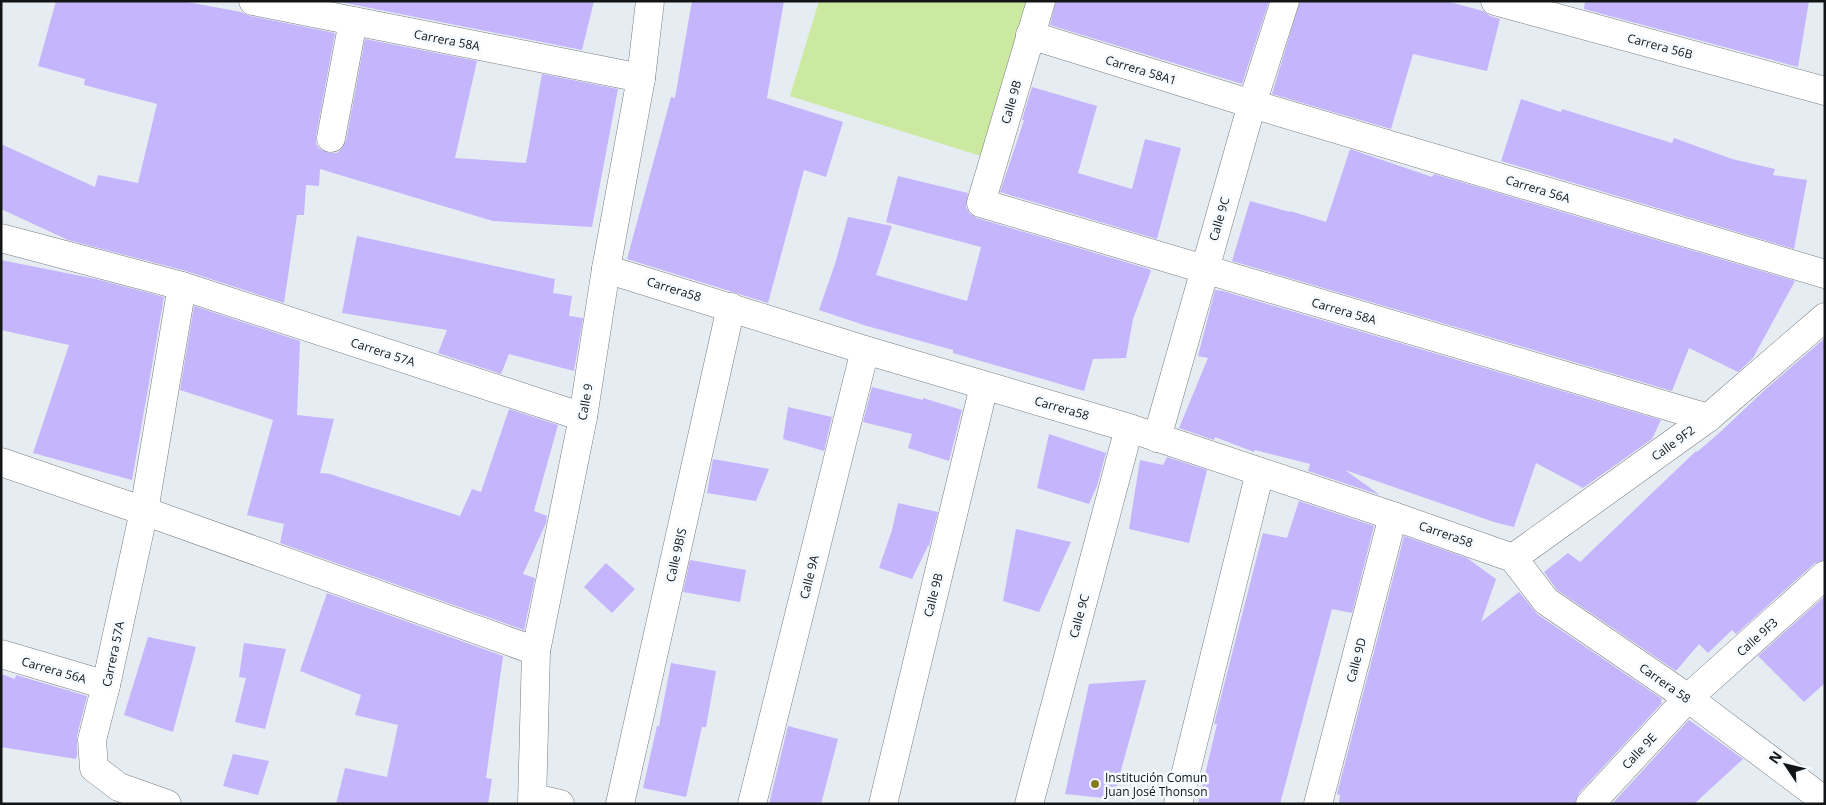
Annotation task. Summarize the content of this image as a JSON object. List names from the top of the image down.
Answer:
{
  "streets": {
    "street": [
      "Carrera 58A",
      "Carrera 56B",
      "Carrera 58A1",
      "Calle 9B",
      "Carrera 56A",
      "Calle 9C",
      "Carrera58",
      "Carrera 57A",
      "Calle 9",
      "Calle 9F2",
      "Calle 9BIS",
      "Calle 9A",
      "Calle 9F3",
      "Calle 9D",
      "Carrera 58",
      "Calle 9E"
    ]
  },
  "crossings": [
    ["Carrera 58A", "Calle 9B"],
    ["Carrera 58A", "Calle 9C"],
    ["Carrera 58A", "Calle 9"],
    ["Carrera 58A", "Calle 9F2"],
    ["Carrera 58A1", "Calle 9B"],
    ["Carrera 58A1", "Carrera 56A"],
    ["Carrera 58A1", "Calle 9C"],
    ["Calle 9B", "Carrera58"],
    ["Carrera 56A", "Calle 9C"],
    ["Carrera 56A", "Carrera 57A"],
    ["Calle 9C", "Carrera58"],
    ["Carrera58", "Calle 9"],
    ["Carrera58", "Calle 9F2"],
    ["Carrera58", "Calle 9BIS"],
    ["Carrera58", "Calle 9A"],
    ["Carrera58", "Calle 9D"],
    ["Carrera58", "Carrera 58"],
    ["Carrera 57A", "Calle 9"],
    ["Calle 9F2", "Carrera 58"],
    ["Calle 9F3", "Carrera 58"],
    ["Calle 9F3", "Calle 9E"],
    ["Carrera 58", "Calle 9E"]
  ],
  "places": ["Institución Comun Juan José Thonson"],
  "north": "top left"
}
